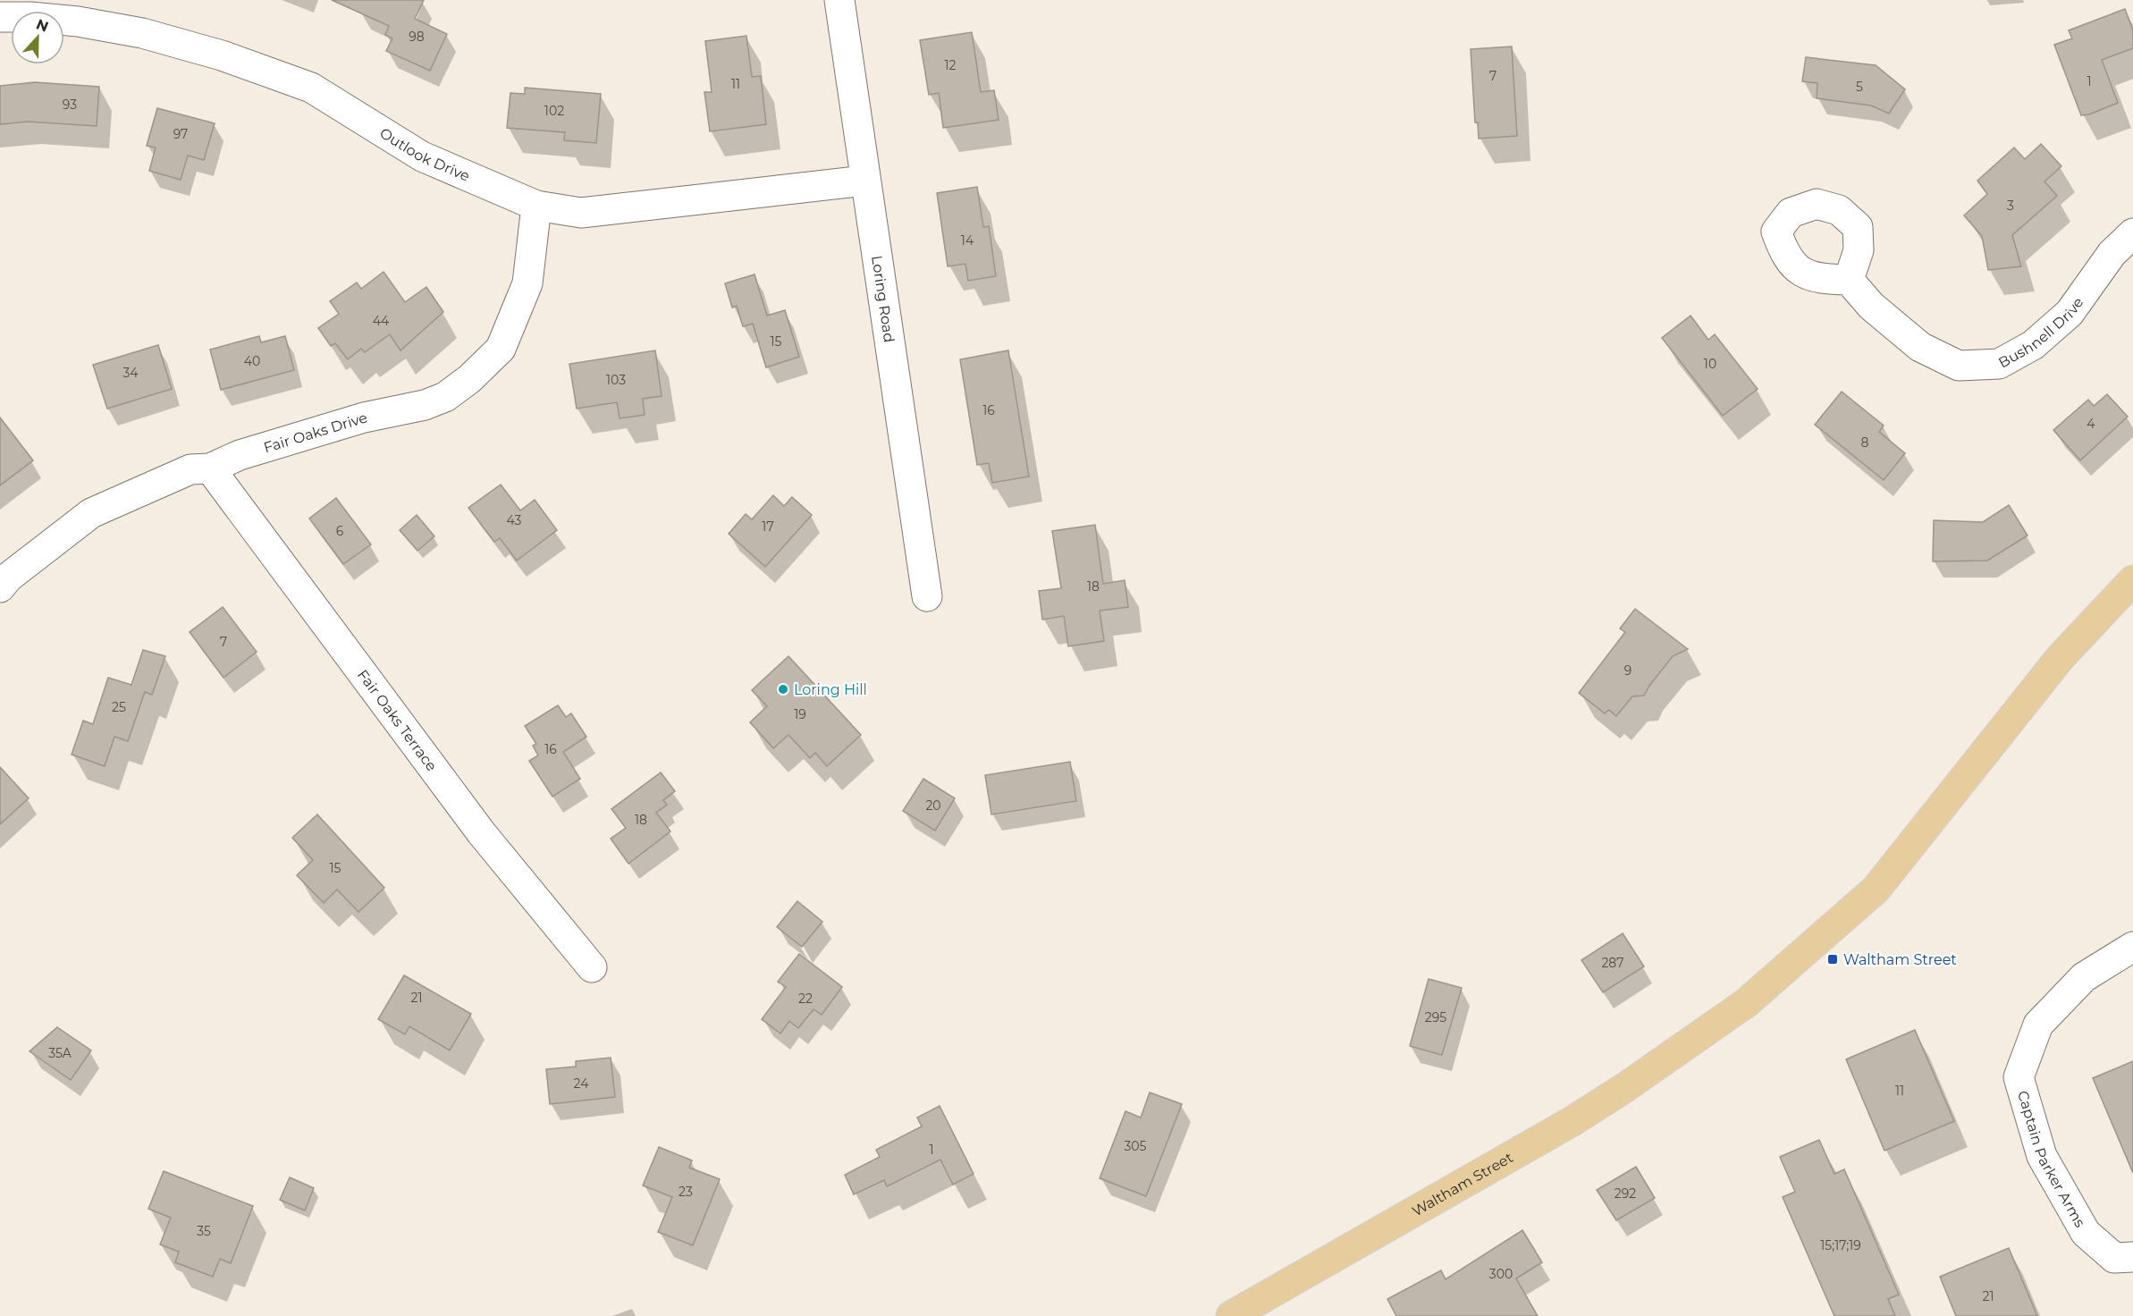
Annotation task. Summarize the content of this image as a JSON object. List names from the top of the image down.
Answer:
{
  "streets": {
    "main road": ["Waltham Street"],
    "street": [
      "Outlook Drive",
      "Loring Road",
      "Bushnell Drive",
      "Fair Oaks Drive",
      "Fair Oaks Terrace",
      "Captain Parker Arms"
    ]
  },
  "crossings": [
    ["Outlook Drive", "Loring Road"],
    ["Outlook Drive", "Fair Oaks Drive"],
    ["Fair Oaks Drive", "Fair Oaks Terrace"]
  ],
  "places": {
    "other": ["Loring Hill"],
    "transit": ["Waltham Street"]
  },
  "house_numbers": [
    "98",
    "12",
    "7",
    "1",
    "11",
    "5",
    "93",
    "102",
    "97",
    "3",
    "14",
    "44",
    "15",
    "40",
    "10",
    "34",
    "103",
    "16",
    "4",
    "8",
    "43",
    "17",
    "6",
    "18",
    "7",
    "9",
    "25",
    "19",
    "16",
    "20",
    "18",
    "15",
    "287",
    "21",
    "22",
    "295",
    "35A",
    "24",
    "11",
    "305",
    "1",
    "23",
    "292",
    "35",
    "15;17;19",
    "300",
    "21"
  ],
  "north": "top"
}
